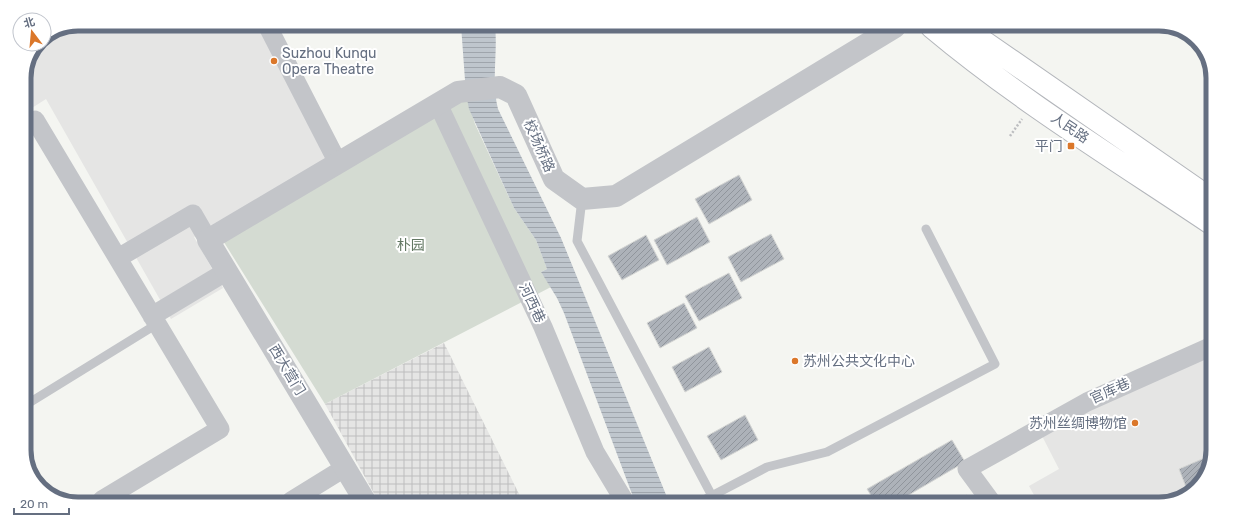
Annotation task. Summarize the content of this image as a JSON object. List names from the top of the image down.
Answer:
{
  "streets": {
    "main road": ["人民路"],
    "street": [
      "校场桥路",
      "河西巷",
      "西大营门",
      "官库巷"
    ]
  },
  "crossings": [
    ["校场桥路", "河西巷"],
    ["校场桥路", "西大营门"]
  ],
  "parks": ["朴园"],
  "places": {
    "other": ["Suzhou Kunqu Opera Theatre", "苏州公共文化中心", "苏州丝绸博物馆"],
    "transit": ["平门"]
  },
  "scale_bar": "20 m",
  "north": "top"
}
